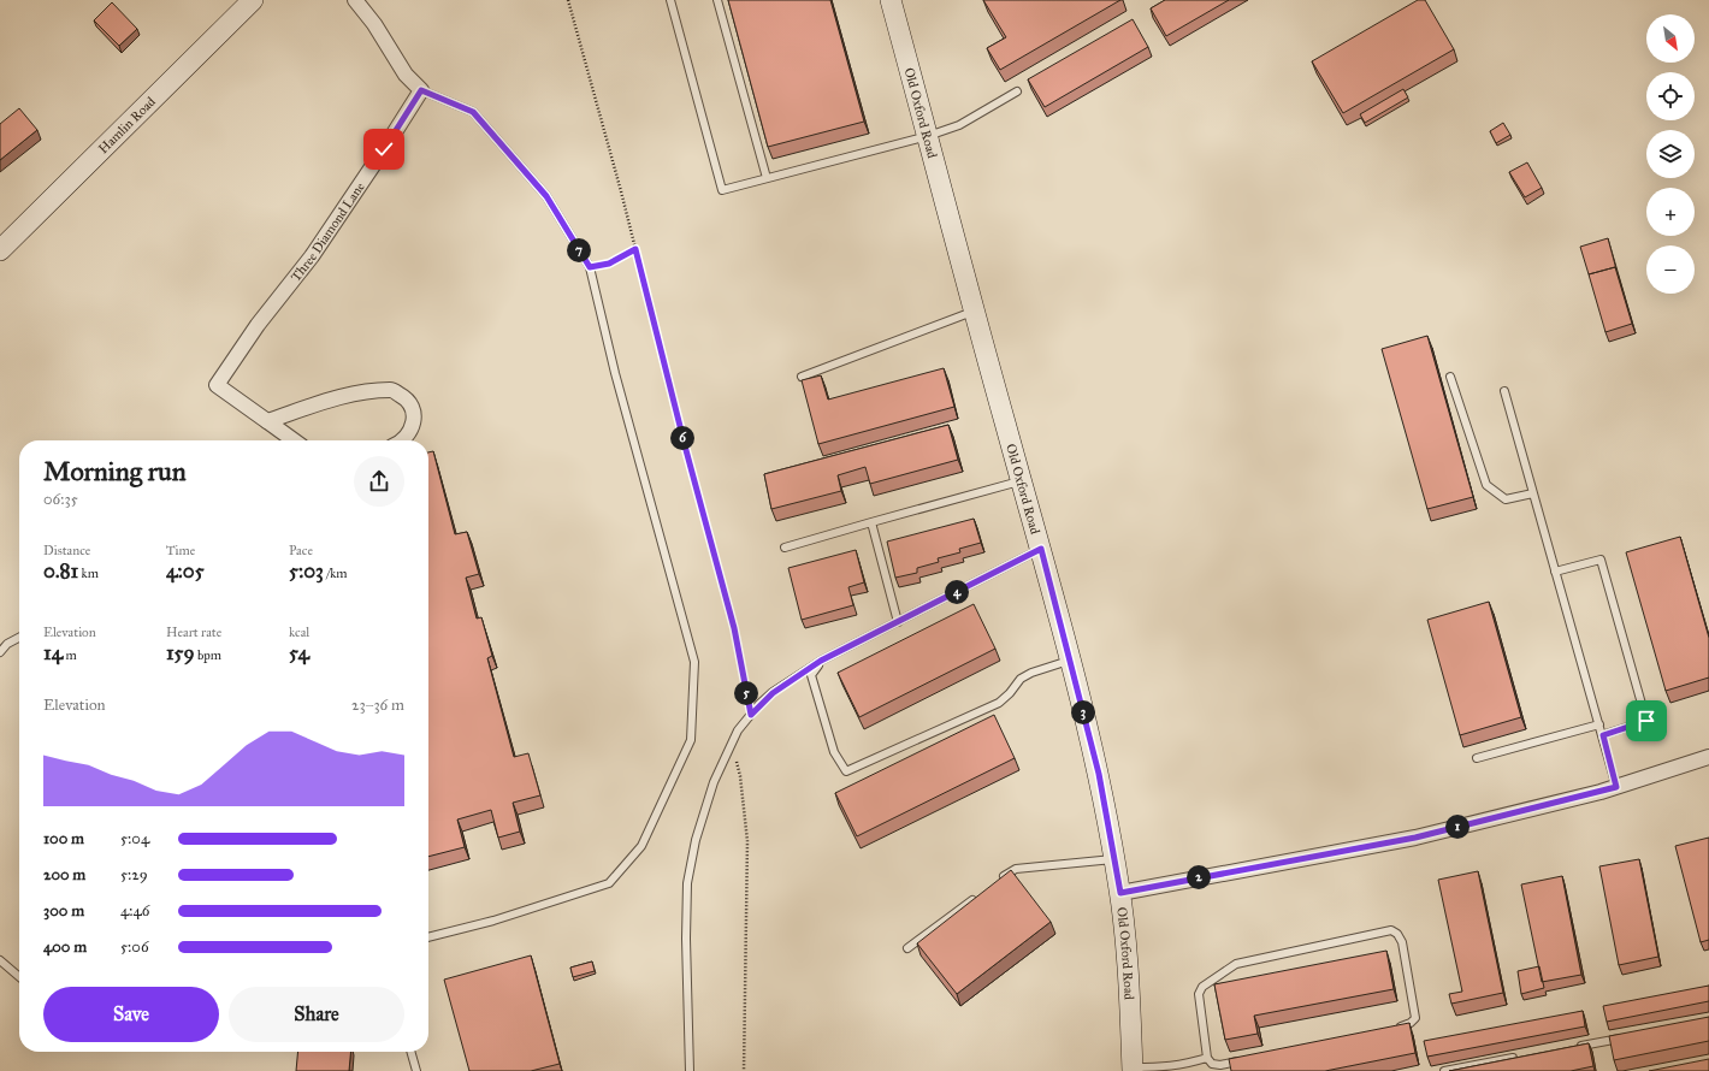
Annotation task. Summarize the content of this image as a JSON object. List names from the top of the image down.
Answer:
{
  "streets": {
    "street": ["Old Oxford Road", "Hamlin Road", "Three Diamond Lane"]
  },
  "north": "bottom right",
  "page": {
    "map_buttons": ["+", "−"],
    "pins": [
      "7",
      "6",
      "4",
      "5",
      "3",
      "1",
      "2"
    ],
    "heading": ["Morning run", "06:35"],
    "stats": [
      ["Distance", "0.81 km"],
      ["Time", "4:05"],
      ["Pace", "5:03 /km"],
      ["Elevation", "14 m"],
      ["Heart rate", "159 bpm"],
      ["kcal", "54"]
    ],
    "chart": ["Elevation", "23–36 m"],
    "list": [
      {
        "name": "100 m",
        "note": "5:04"
      },
      {
        "name": "200 m",
        "note": "5:29"
      },
      {
        "name": "300 m",
        "note": "4:46"
      },
      {
        "name": "400 m",
        "note": "5:06"
      }
    ],
    "buttons": ["Save", "Share"]
  }
}
